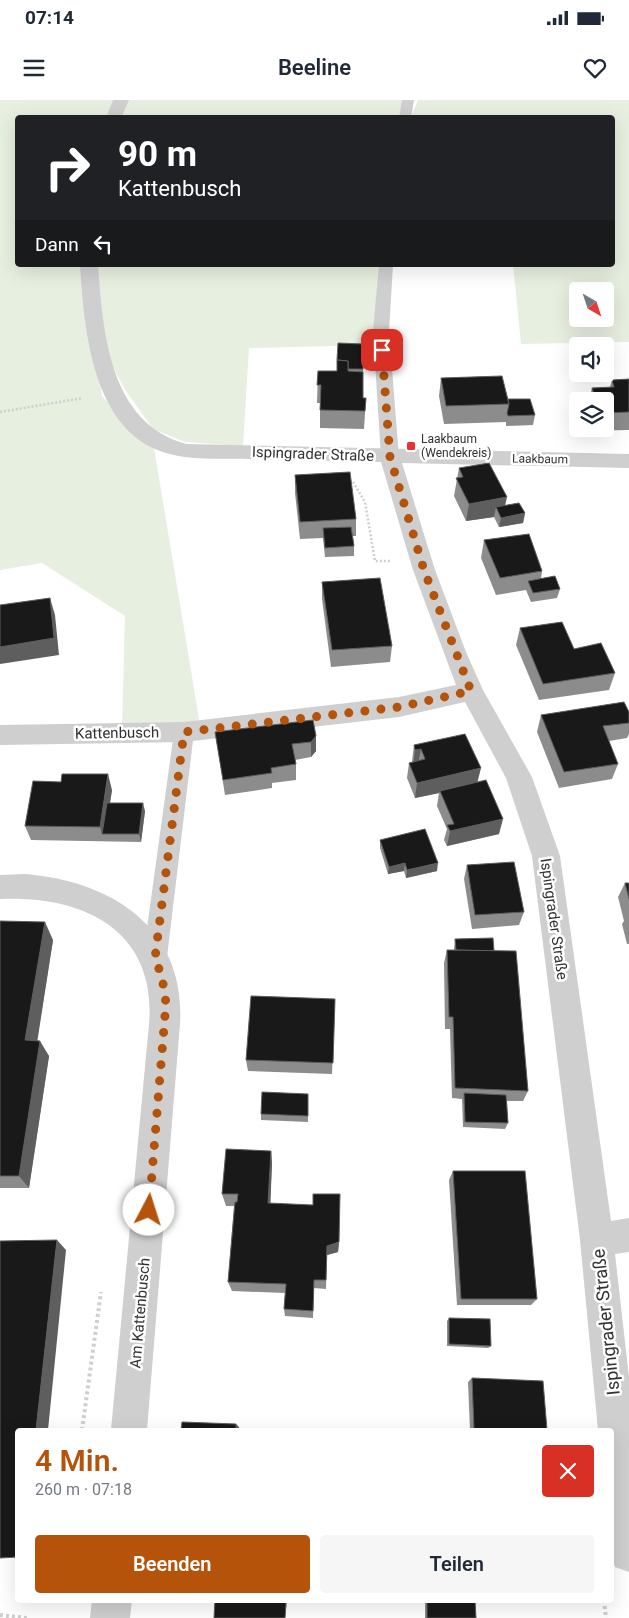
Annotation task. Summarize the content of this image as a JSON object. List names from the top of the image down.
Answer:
{
  "streets": {
    "street": [
      "Ispingrader Straße",
      "Laakbaum",
      "Kattenbusch",
      "Am Kattenbusch"
    ]
  },
  "crossings": [
    ["Ispingrader Straße", "Laakbaum"],
    ["Ispingrader Straße", "Kattenbusch"],
    ["Kattenbusch", "Am Kattenbusch"]
  ],
  "places": {
    "transit": ["Laakbaum (Wendekreis)"]
  },
  "north": "bottom right",
  "page": {
    "status": "07:14",
    "header": "Beeline",
    "turn": ["90 m", "Kattenbusch"],
    "then": "Dann",
    "heading": ["4 Min.", "260 m · 07:18"],
    "buttons": ["Beenden", "Teilen"]
  }
}
